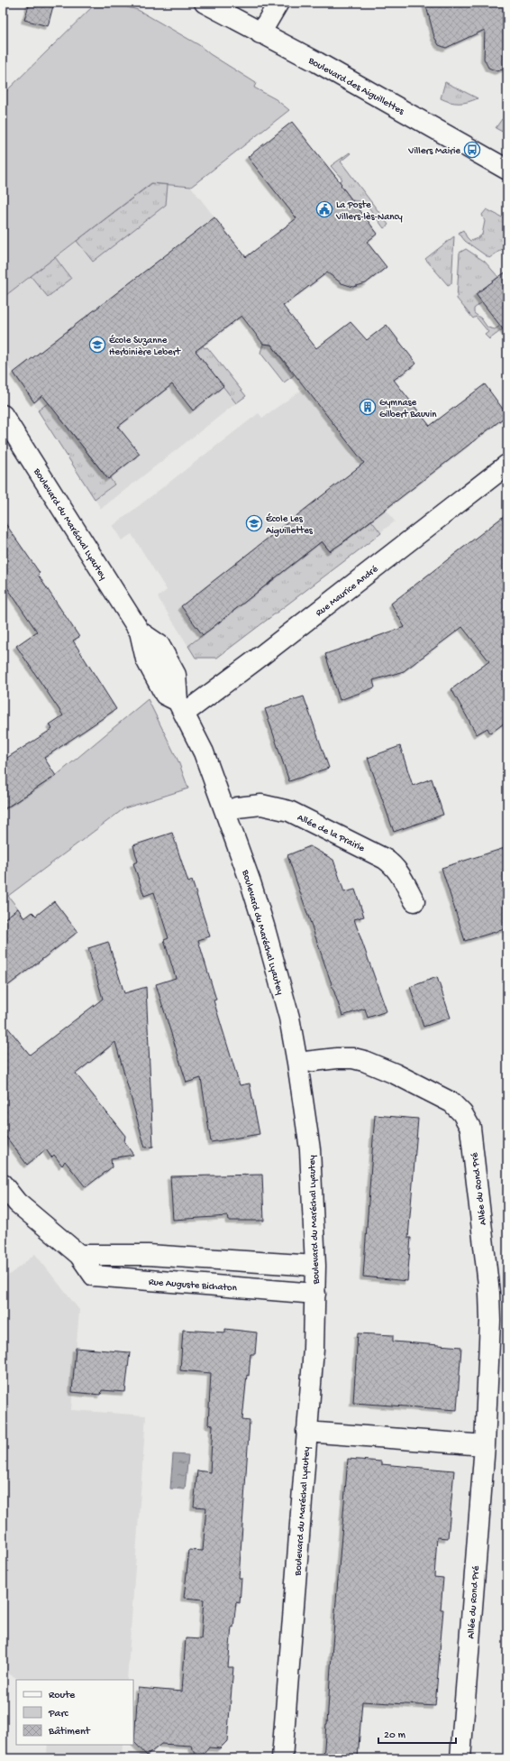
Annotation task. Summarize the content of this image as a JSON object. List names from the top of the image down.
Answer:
{
  "streets": {
    "street": [
      "Boulevard des Aiguillettes",
      "Boulevard du Maréchal Lyautey",
      "Rue Maurice André",
      "Allée de la Prairie",
      "Allée du Rond Pré",
      "Rue Auguste Bichaton"
    ]
  },
  "crossings": [
    ["Boulevard du Maréchal Lyautey", "Rue Maurice André"],
    ["Boulevard du Maréchal Lyautey", "Allée de la Prairie"],
    ["Boulevard du Maréchal Lyautey", "Allée du Rond Pré"],
    ["Boulevard du Maréchal Lyautey", "Rue Auguste Bichaton"]
  ],
  "places": {
    "bus stop": ["Villers Mairie"],
    "public building": ["La Poste Villers-lès-Nancy"],
    "school or university": ["École Suzanne Herbinière Lebert", "École Les Aiguillettes"],
    "building": ["Gymnase Gilbert Bauvin"]
  },
  "legend": ["Route", "Parc", "Bâtiment"],
  "scale_bar": "20 m"
}
